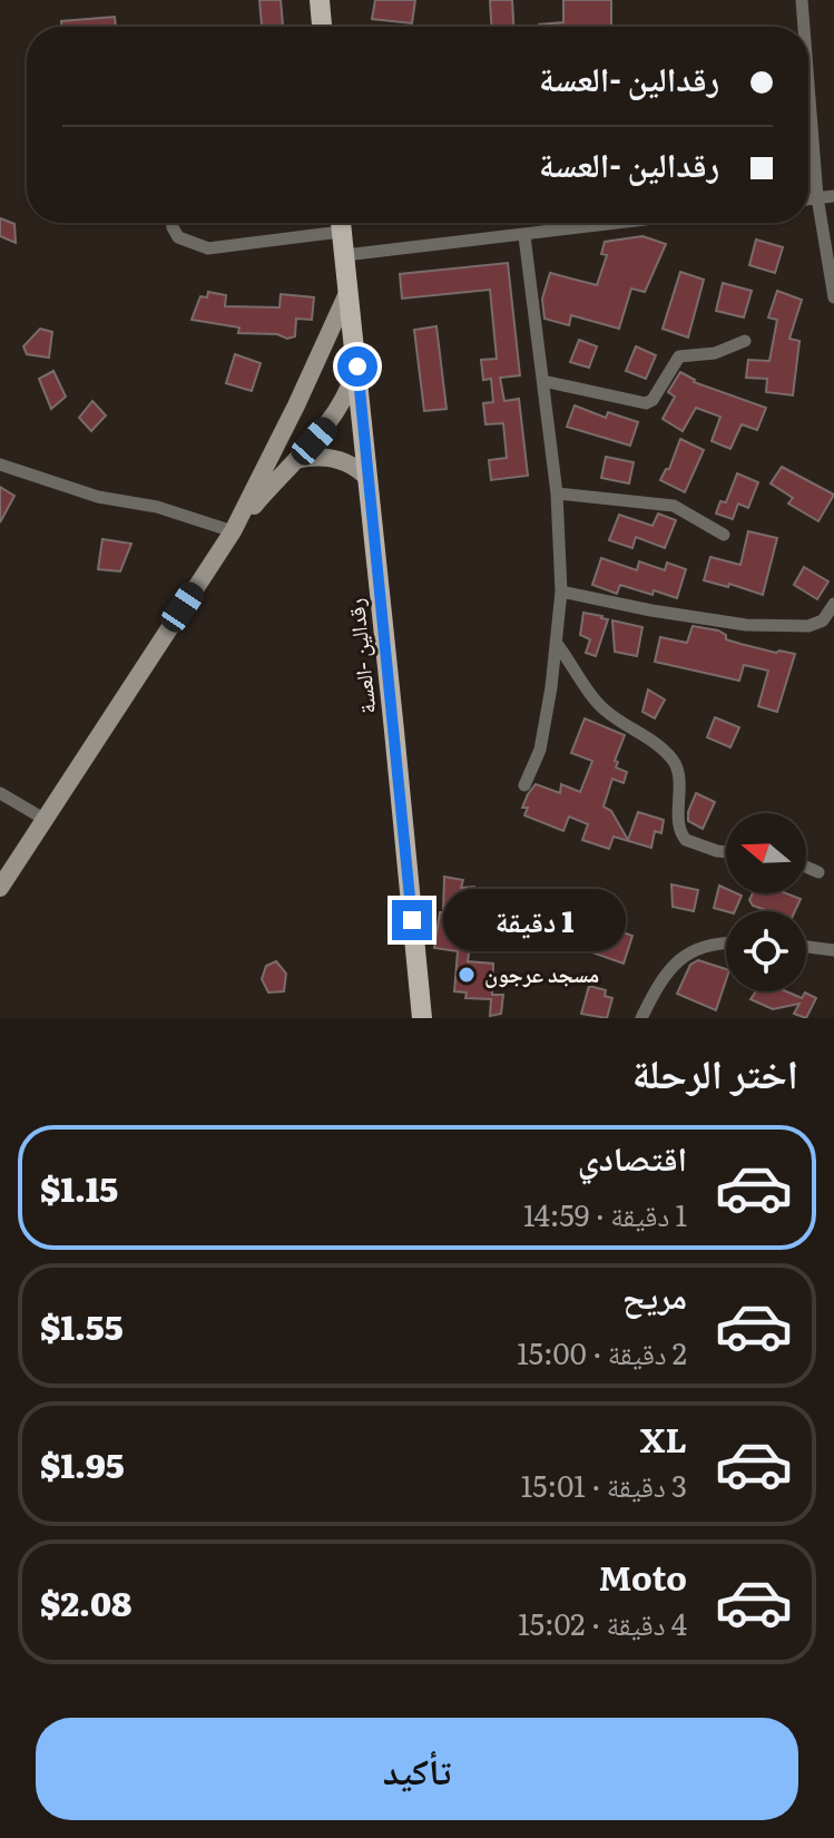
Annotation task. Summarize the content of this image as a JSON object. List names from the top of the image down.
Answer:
{
  "streets": {
    "main road": ["رقدالين -العسة"]
  },
  "places": ["مسجد عرجون"],
  "north": "left",
  "page": {
    "banner": ["رقدالين -العسة", "رقدالين -العسة"],
    "bubble": "1 دقيقة",
    "heading": "اختر الرحلة",
    "list": [
      {
        "name": "اقتصادي",
        "note": "1 دقيقة · 14:59",
        "value": "$1.15"
      },
      {
        "name": "مريح",
        "note": "2 دقيقة · 15:00",
        "value": "$1.55"
      },
      {
        "name": "XL",
        "note": "3 دقيقة · 15:01",
        "value": "$1.95"
      },
      {
        "name": "Moto",
        "note": "4 دقيقة · 15:02",
        "value": "$2.08"
      }
    ],
    "buttons": "تأكيد"
  }
}
